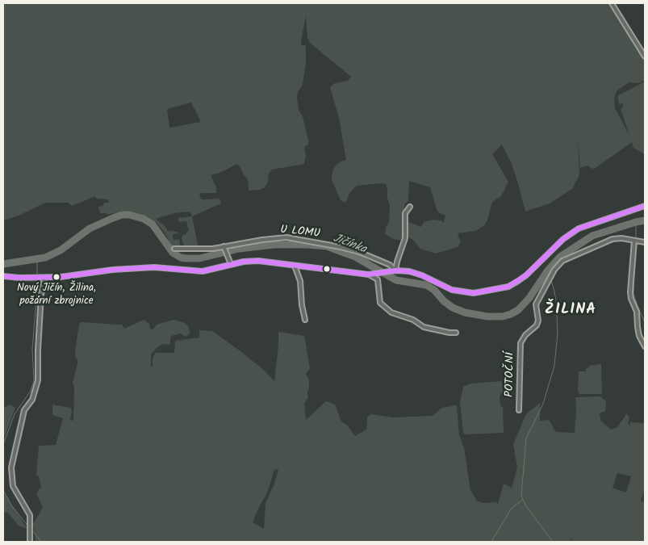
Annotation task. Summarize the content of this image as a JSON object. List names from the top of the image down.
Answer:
{
  "streets": {
    "street": ["U LOMU", "POTOČNÍ"]
  },
  "districts": ["ŽILINA"],
  "water": ["Jičínka"],
  "places": ["Nový Jičín, Žilina, požární zbrojnice"]
}
